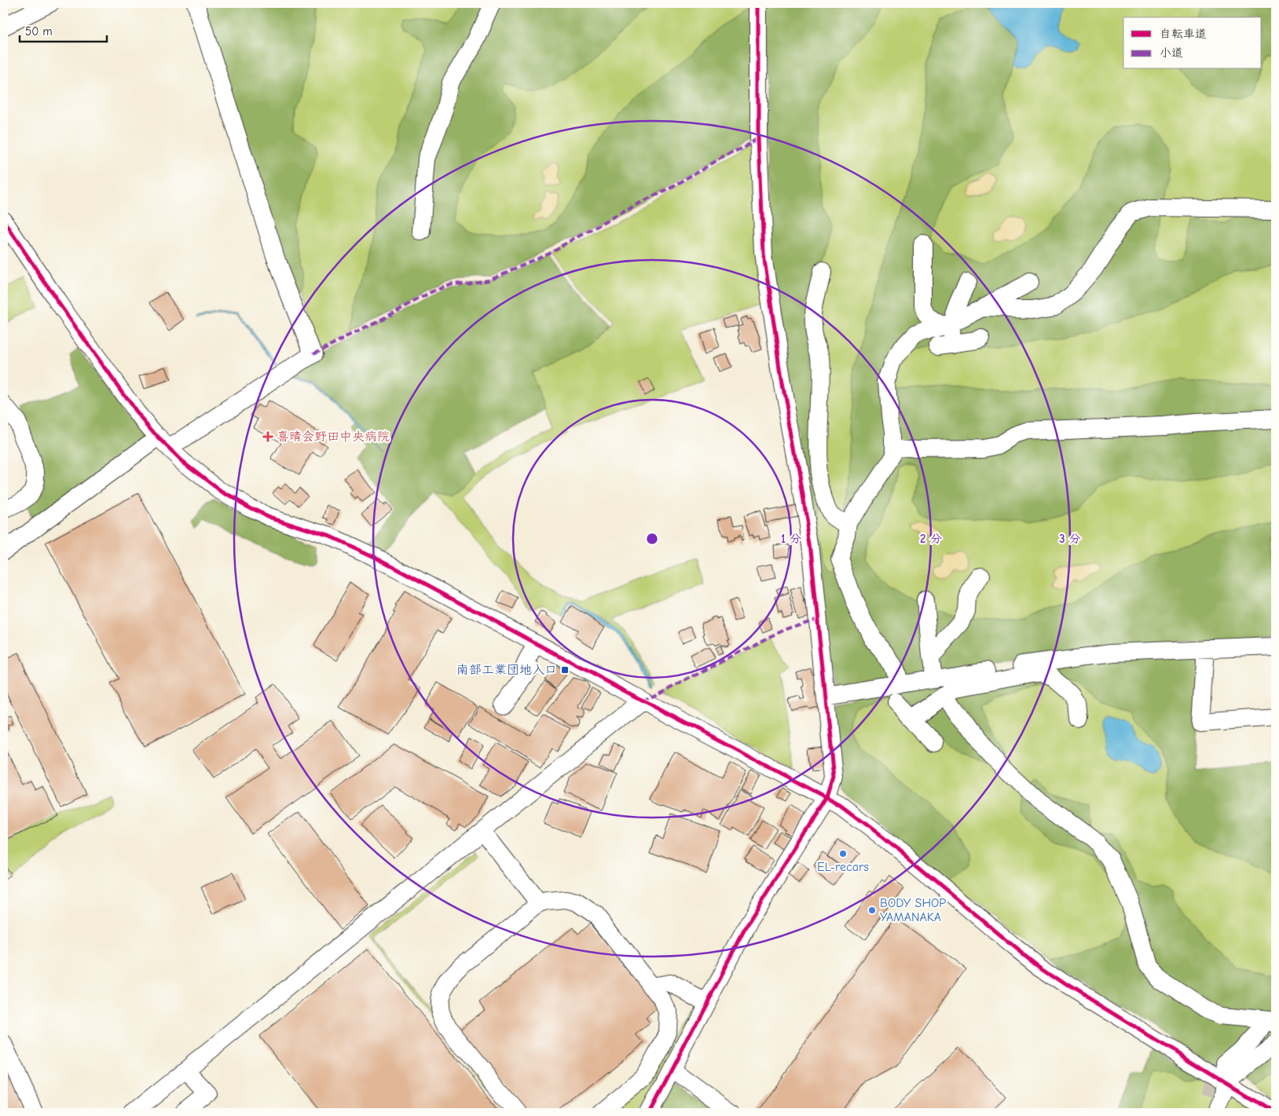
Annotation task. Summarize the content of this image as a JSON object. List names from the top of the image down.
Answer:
{
  "places": {
    "health": ["喜晴会野田中央病院"],
    "transit": ["南部工業団地入口"],
    "other": ["EL-recars", "BODY SHOP YAMANAKA"]
  },
  "legend": ["自転車道", "小道"],
  "scale_bar": "50 m",
  "rings": ["1 分", "2 分", "3 分"]
}
